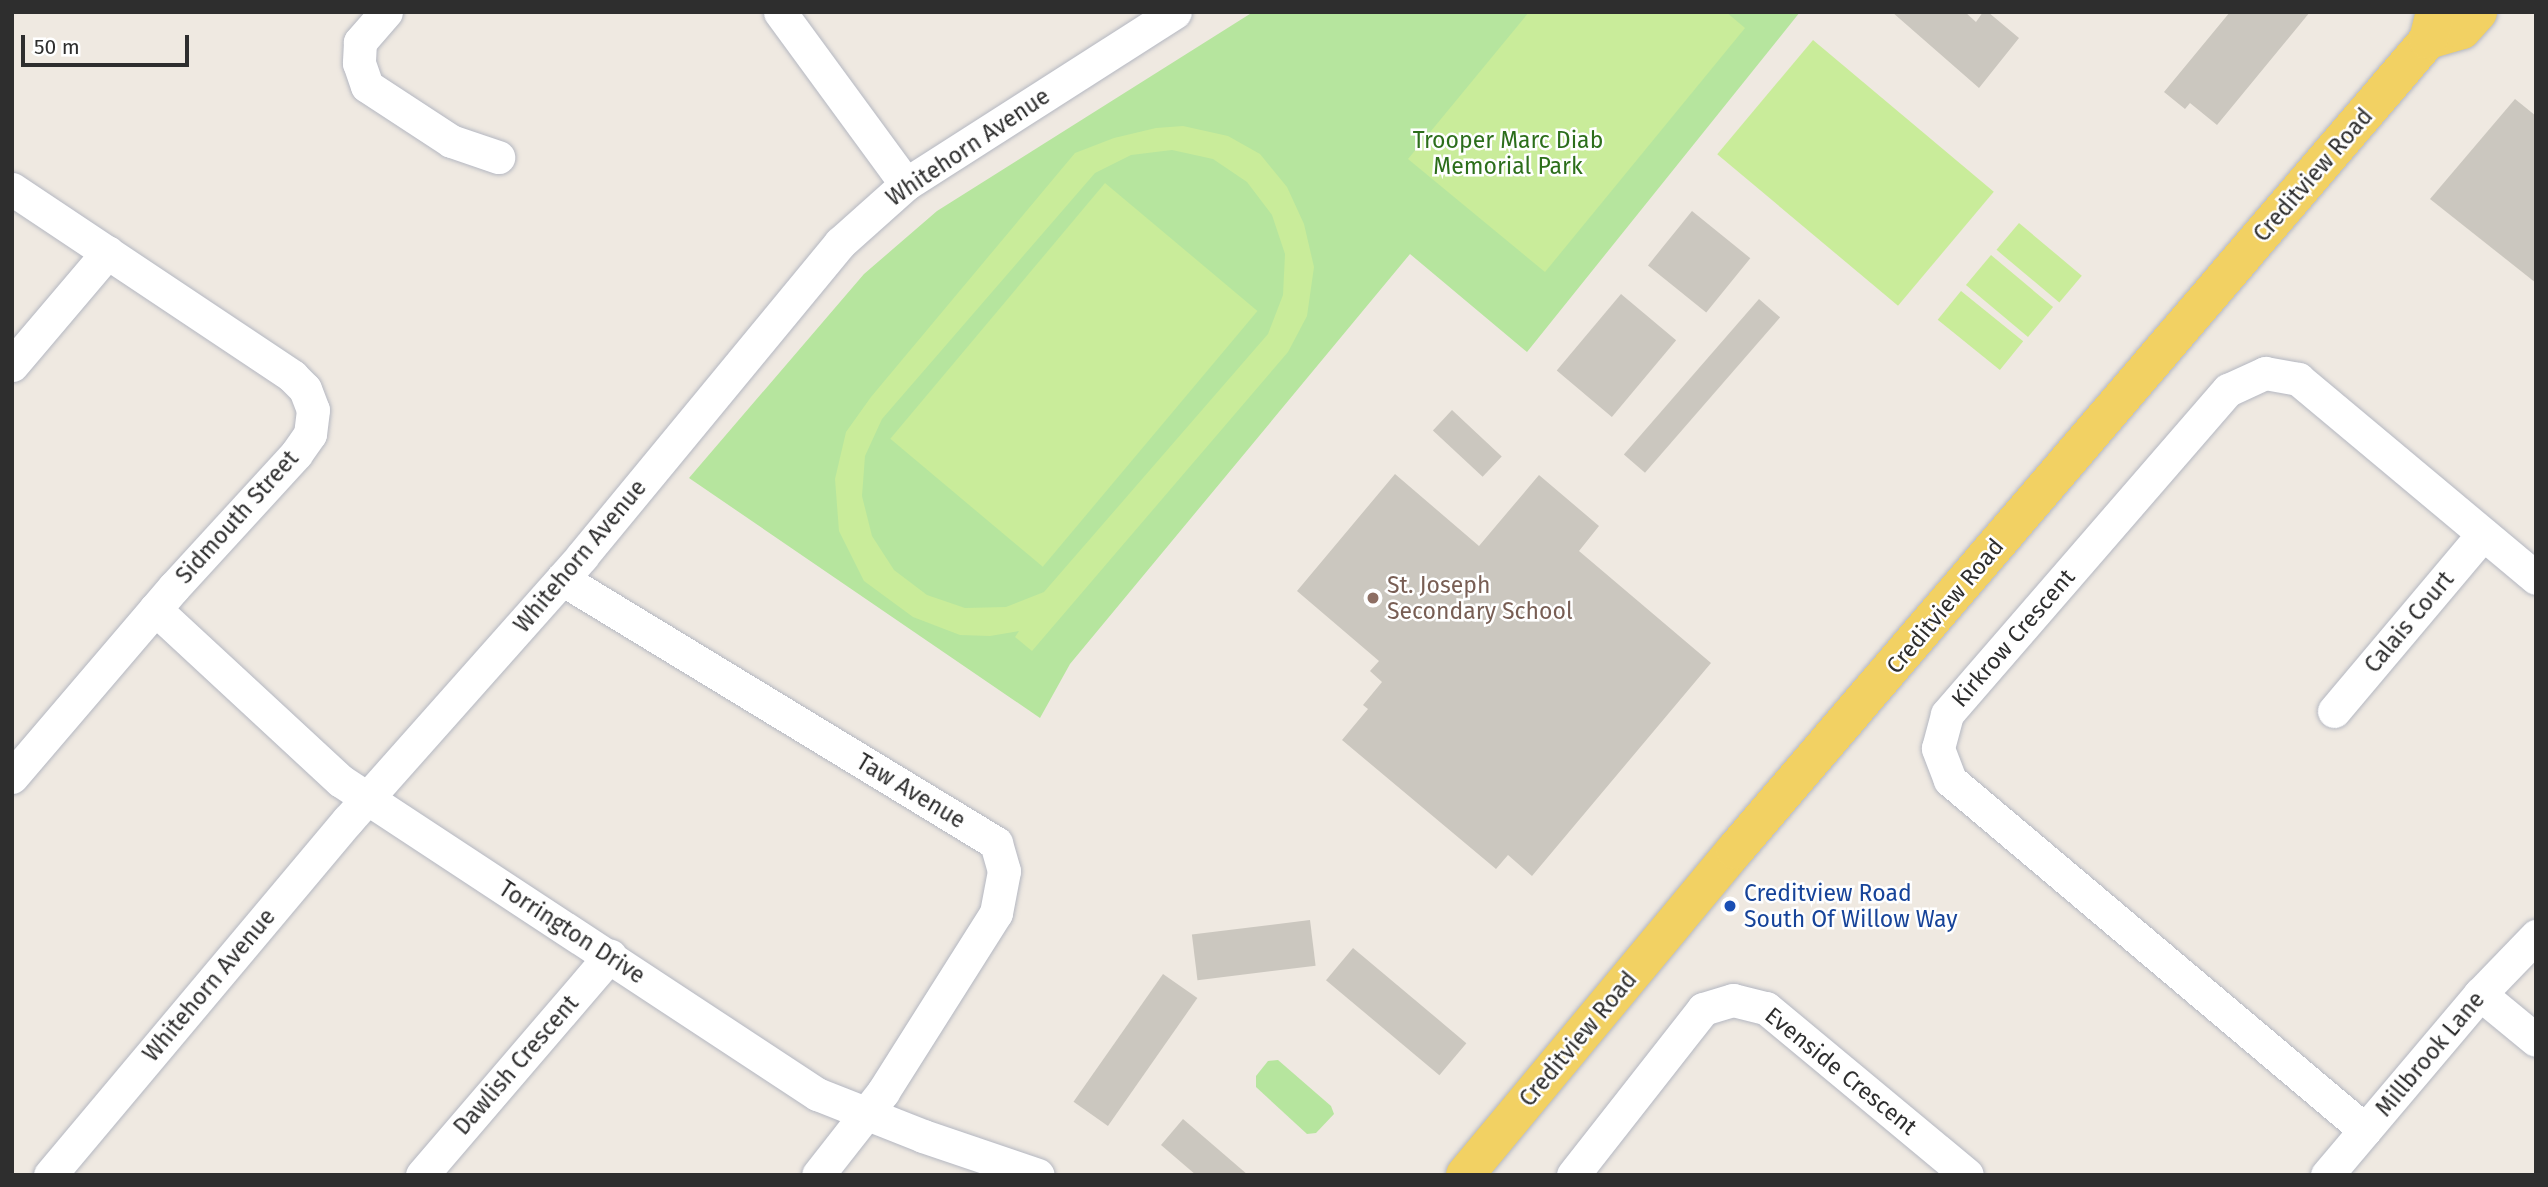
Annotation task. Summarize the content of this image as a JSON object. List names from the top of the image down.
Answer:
{
  "streets": {
    "main road": ["Creditview Road"],
    "street": [
      "Whitehorn Avenue",
      "Sidmouth Street",
      "Calais Court",
      "Kirkrow Crescent",
      "Taw Avenue",
      "Torrington Drive",
      "Millbrook Lane",
      "Dawlish Crescent",
      "Evenside Crescent"
    ]
  },
  "crossings": [
    ["Whitehorn Avenue", "Taw Avenue"],
    ["Whitehorn Avenue", "Torrington Drive"],
    ["Sidmouth Street", "Torrington Drive"],
    ["Calais Court", "Kirkrow Crescent"],
    ["Kirkrow Crescent", "Millbrook Lane"],
    ["Taw Avenue", "Torrington Drive"],
    ["Torrington Drive", "Dawlish Crescent"]
  ],
  "parks": ["Trooper Marc Diab Memorial Park"],
  "places": ["St. Joseph Secondary School", "Creditview Road South Of Willow Way"],
  "scale_bar": "50 m"
}
